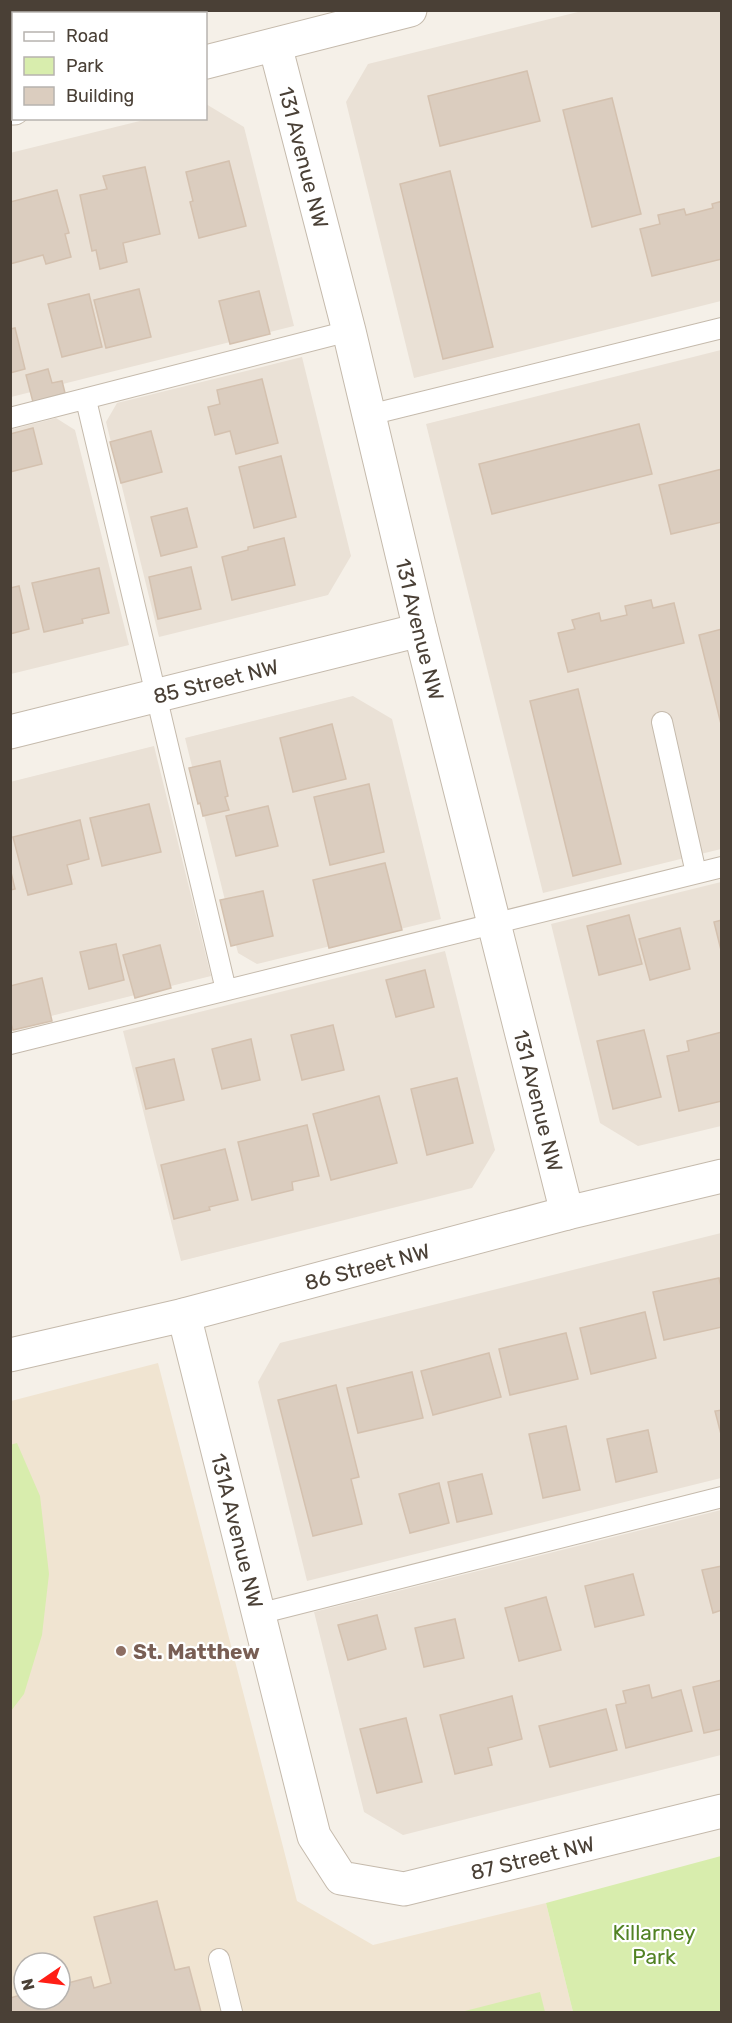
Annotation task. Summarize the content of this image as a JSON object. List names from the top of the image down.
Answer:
{
  "streets": {
    "street": [
      "131 Avenue NW",
      "85 Street NW",
      "86 Street NW",
      "131A Avenue NW",
      "87 Street NW"
    ]
  },
  "crossings": [
    ["131 Avenue NW", "85 Street NW"],
    ["131 Avenue NW", "86 Street NW"],
    ["86 Street NW", "131A Avenue NW"],
    ["131A Avenue NW", "87 Street NW"]
  ],
  "parks": ["Killarney Park"],
  "places": ["St. Matthew"],
  "legend": ["Road", "Park", "Building"],
  "north": "left"
}
